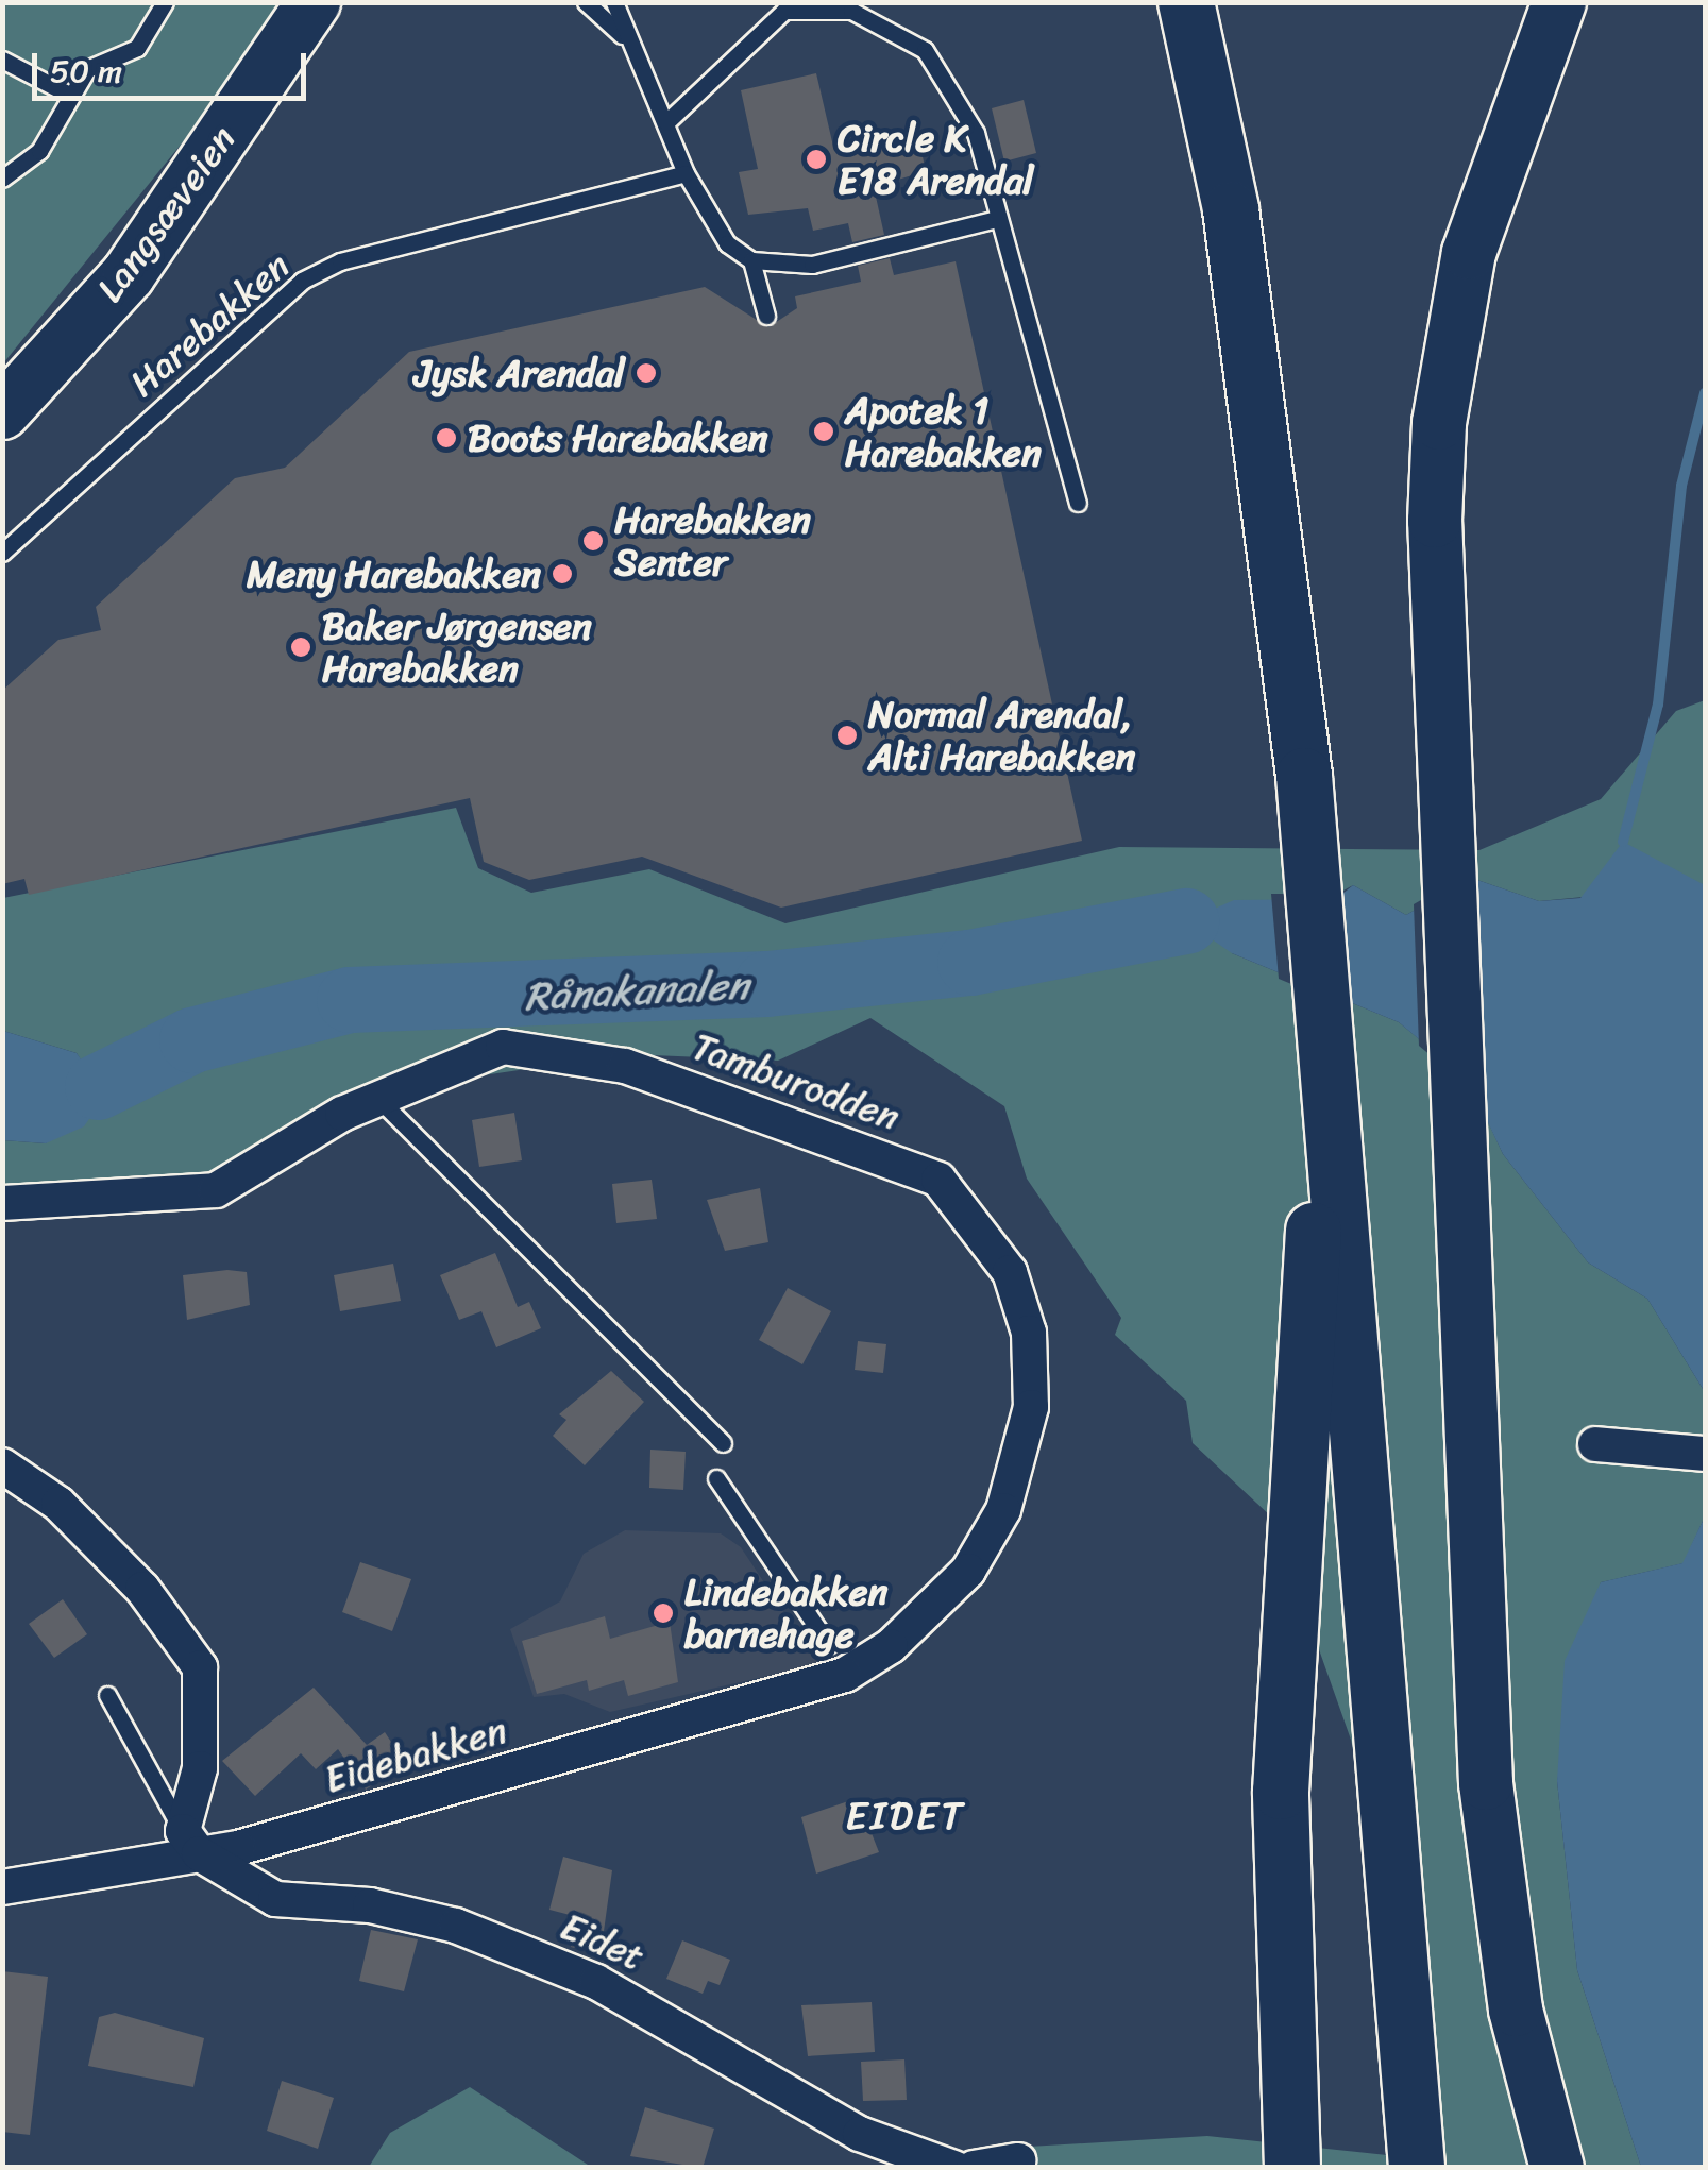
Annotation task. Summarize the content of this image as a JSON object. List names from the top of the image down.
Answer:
{
  "streets": {
    "main road": ["Langsæveien"],
    "street": ["Tamburodden", "Eidebakken", "Eidet"],
    "lane": ["Harebakken"]
  },
  "crossings": [
    ["Tamburodden", "Eidebakken"],
    ["Eidebakken", "Eidet"]
  ],
  "districts": ["EIDET"],
  "water": ["Rånakanalen"],
  "places": [
    "Circle K E18 Arendal",
    "Jysk Arendal",
    "Apotek 1 Harebakken",
    "Boots Harebakken",
    "Harebakken Senter",
    "Meny Harebakken",
    "Baker Jørgensen Harebakken",
    "Normal Arendal, Alti Harebakken",
    "Lindebakken barnehage"
  ],
  "scale_bar": "50 m"
}
